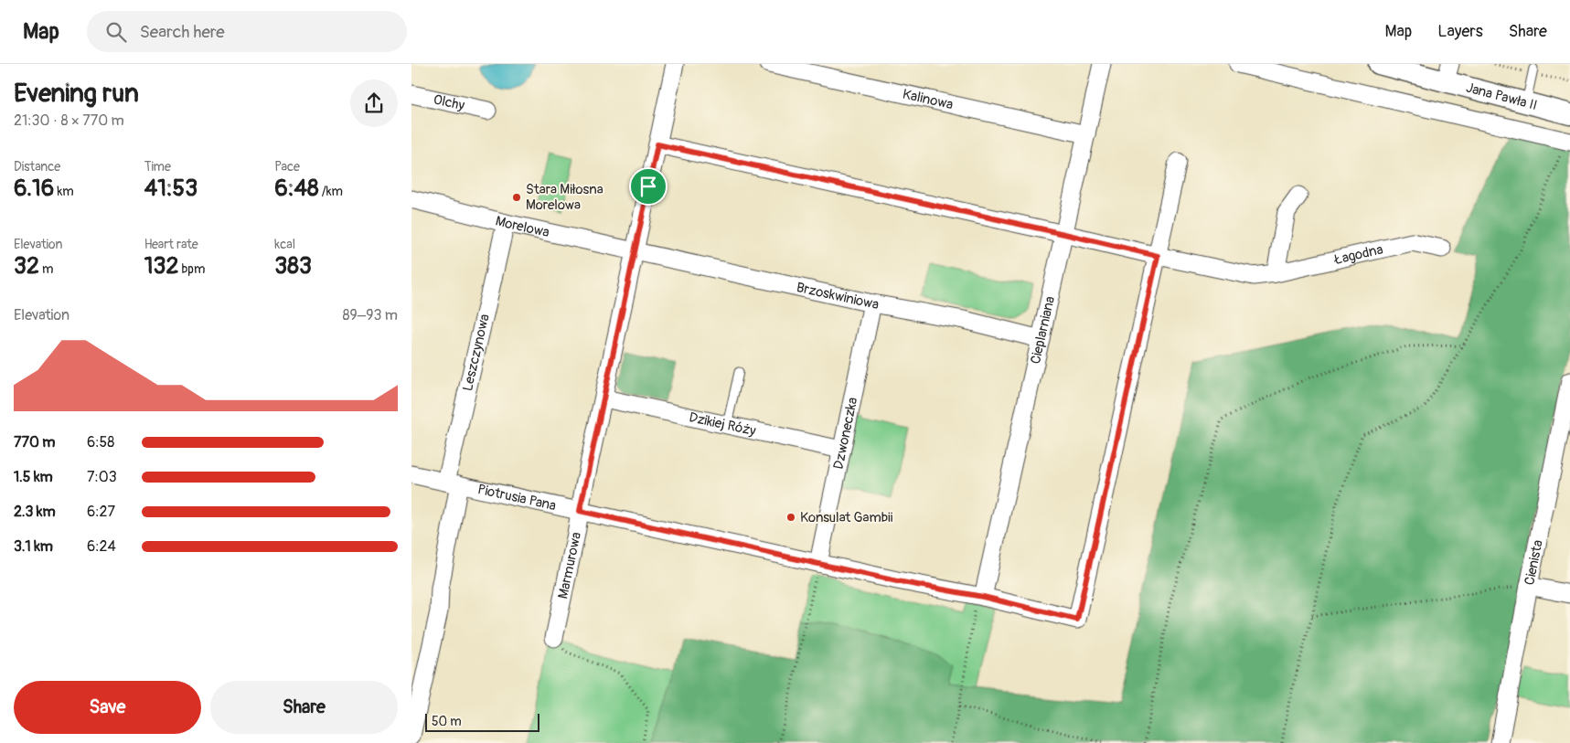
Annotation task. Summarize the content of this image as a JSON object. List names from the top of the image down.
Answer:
{
  "streets": {
    "street": [
      "Jana Pawła II",
      "Kalinowa",
      "Olchy",
      "Morelowa",
      "Łagodna",
      "Brzoskwiniowa",
      "Cieplarniana",
      "Leszczynowa",
      "Dzikiej Róży",
      "Dzwoneczka",
      "Piotrusia Pana",
      "Cienista",
      "Marmurowa"
    ]
  },
  "crossings": [
    ["Kalinowa", "Cieplarniana"],
    ["Morelowa", "Brzoskwiniowa"],
    ["Morelowa", "Leszczynowa"],
    ["Morelowa", "Marmurowa"],
    ["Łagodna", "Cieplarniana"],
    ["Łagodna", "Piotrusia Pana"],
    ["Łagodna", "Marmurowa"],
    ["Brzoskwiniowa", "Cieplarniana"],
    ["Brzoskwiniowa", "Dzwoneczka"],
    ["Brzoskwiniowa", "Marmurowa"],
    ["Cieplarniana", "Piotrusia Pana"],
    ["Leszczynowa", "Piotrusia Pana"],
    ["Dzikiej Róży", "Dzwoneczka"],
    ["Dzikiej Róży", "Marmurowa"],
    ["Dzwoneczka", "Piotrusia Pana"],
    ["Piotrusia Pana", "Marmurowa"]
  ],
  "places": ["Stara Miłosna Morelowa", "Konsulat Gambii"],
  "scale_bar": "50 m",
  "page": {
    "header": "Map",
    "search": "Search here",
    "nav": ["Map", "Layers", "Share"],
    "heading": ["Evening run", "21:30 · 8 × 770 m"],
    "stats": [
      ["Distance", "6.16 km"],
      ["Time", "41:53"],
      ["Pace", "6:48 /km"],
      ["Elevation", "32 m"],
      ["Heart rate", "132 bpm"],
      ["kcal", "383"]
    ],
    "chart": ["Elevation", "89–93 m"],
    "list": [
      {
        "name": "770 m",
        "note": "6:58"
      },
      {
        "name": "1.5 km",
        "note": "7:03"
      },
      {
        "name": "2.3 km",
        "note": "6:27"
      },
      {
        "name": "3.1 km",
        "note": "6:24"
      }
    ],
    "buttons": ["Save", "Share"],
    "scale": "50 m"
  }
}
